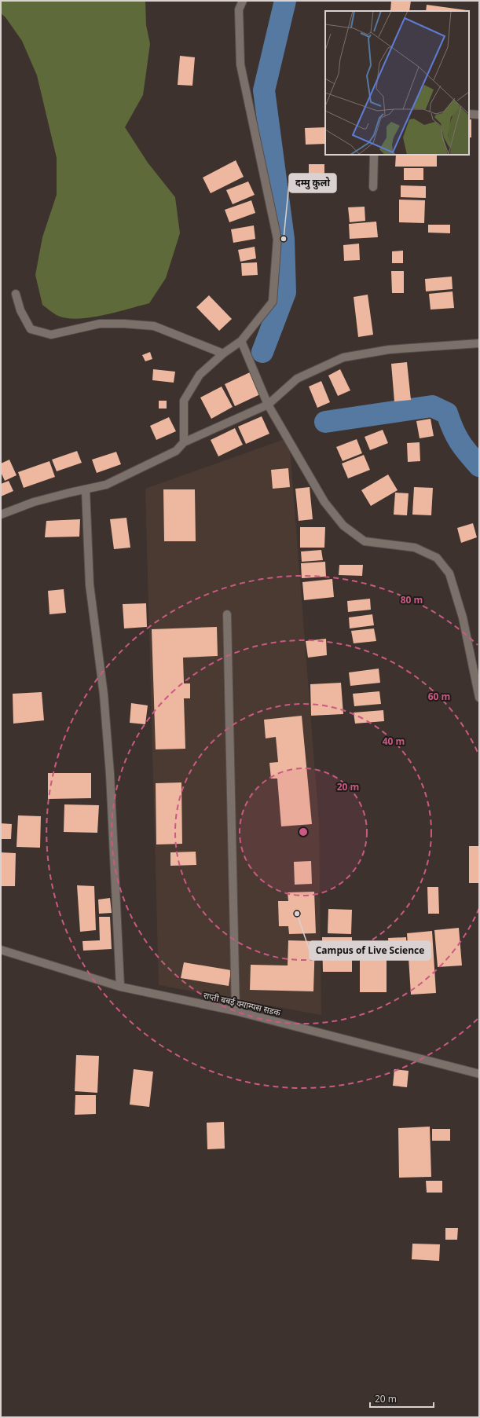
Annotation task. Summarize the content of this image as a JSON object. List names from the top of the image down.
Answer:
{
  "streets": {
    "street": ["राप्ती बबई क्याम्पस सडक"]
  },
  "places": ["दम्मु कुलो", "Campus of Live Science"],
  "scale_bar": "20 m",
  "rings": [
    "80 m",
    "60 m",
    "40 m",
    "20 m"
  ]
}
